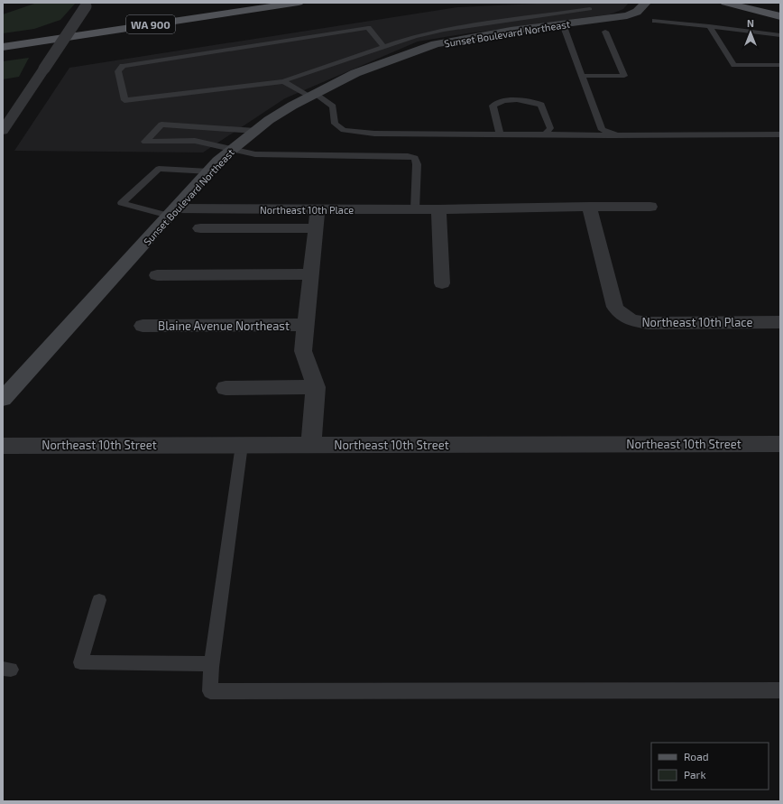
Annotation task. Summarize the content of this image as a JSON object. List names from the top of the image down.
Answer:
{
  "streets": {
    "main road": ["WA 900", "Sunset Boulevard Northeast"],
    "street": ["Northeast 10th Place", "Blaine Avenue Northeast", "Northeast 10th Street"]
  },
  "crossings": [
    ["Sunset Boulevard Northeast", "Northeast 10th Place"],
    ["Northeast 10th Place", "Blaine Avenue Northeast"],
    ["Blaine Avenue Northeast", "Northeast 10th Street"]
  ],
  "legend": ["Road", "Park"],
  "north": "top"
}
